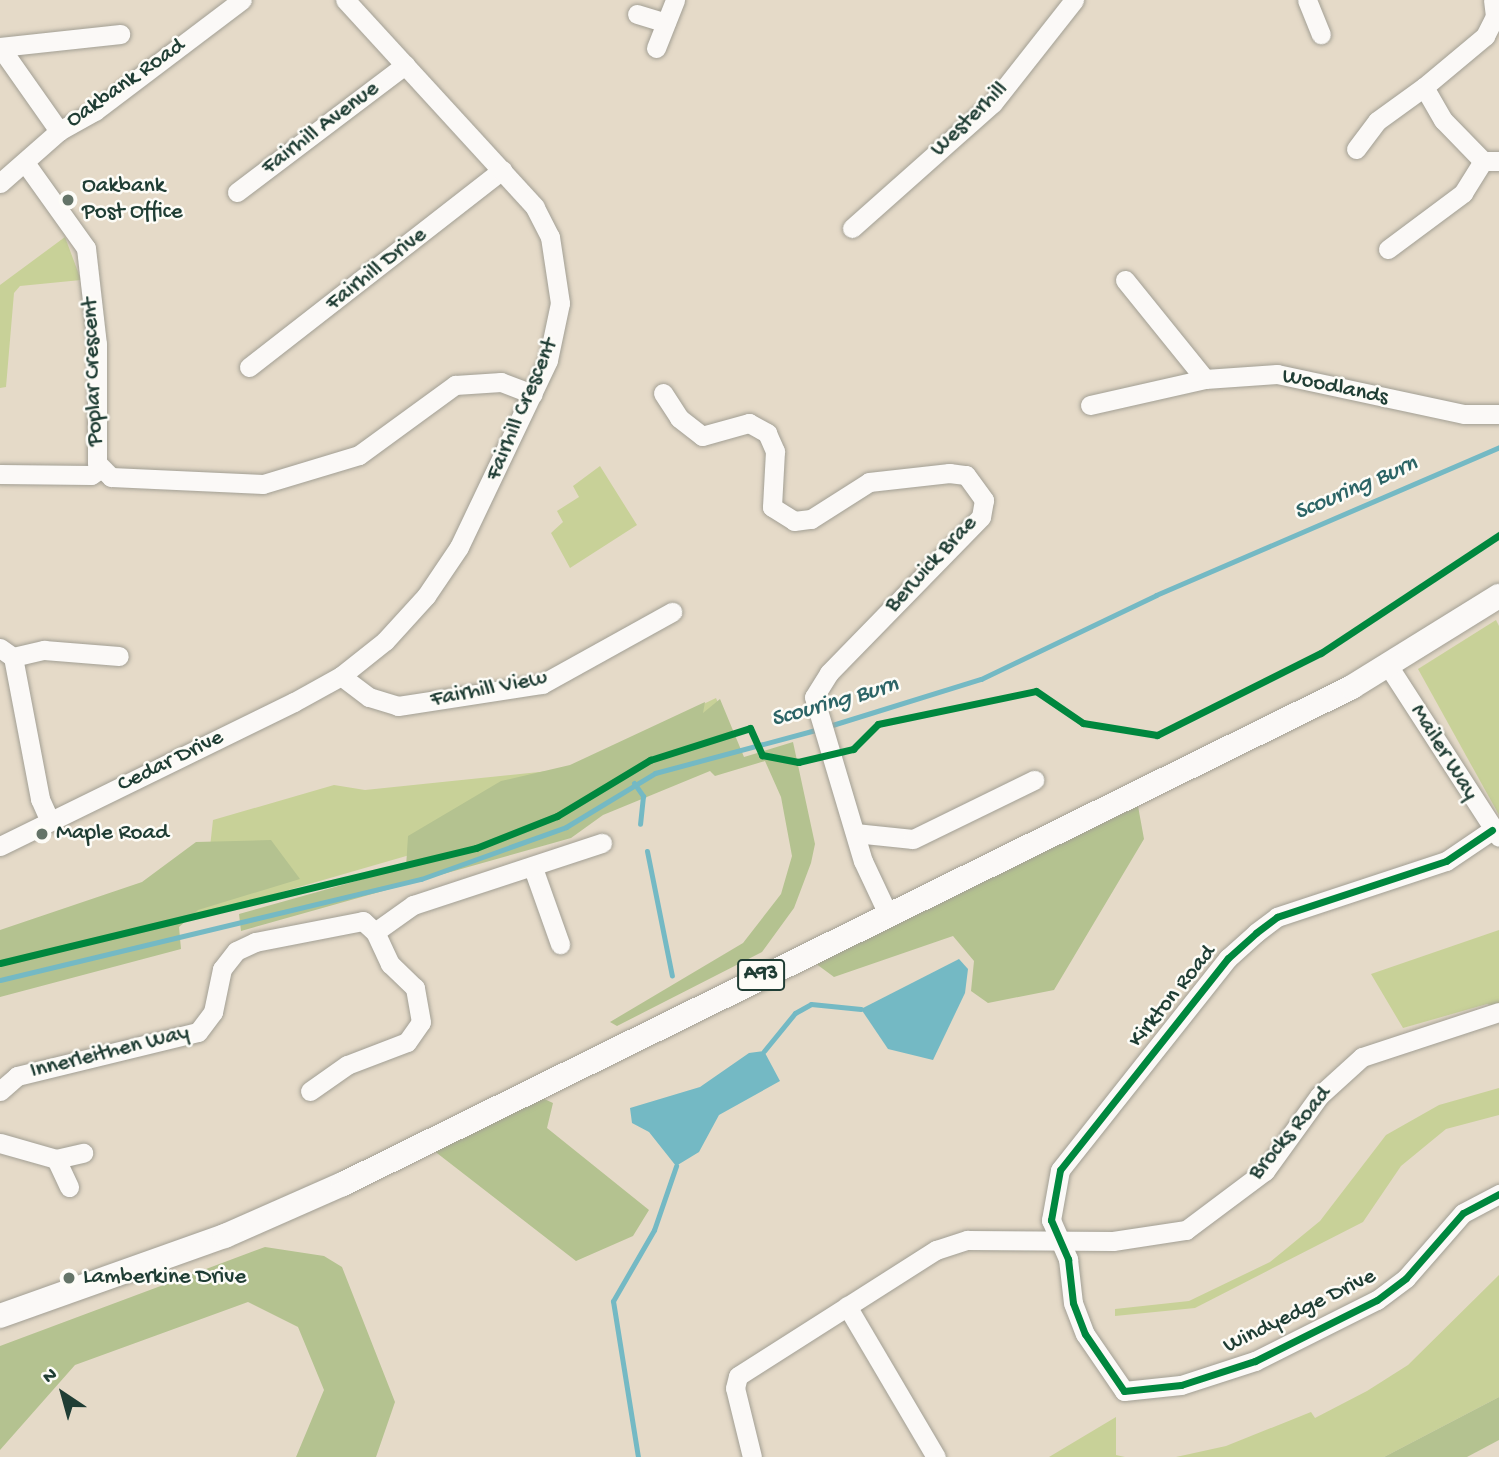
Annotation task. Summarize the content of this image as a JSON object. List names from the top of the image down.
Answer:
{
  "streets": {
    "main road": ["A93"],
    "street": [
      "Oakbank Road",
      "Westerhill",
      "Fairhill Avenue",
      "Fairhill Drive",
      "Poplar Crescent",
      "Woodlands",
      "Fairhill Crescent",
      "Berwick Brae",
      "Fairhill View",
      "Mailer Way",
      "Cedar Drive",
      "Kirkton Road",
      "Innerleithen Way",
      "Brocks Road",
      "Windyedge Drive"
    ]
  },
  "crossings": [
    ["Fairhill Avenue", "Fairhill Crescent"],
    ["Fairhill Drive", "Fairhill Crescent"],
    ["Poplar Crescent", "Fairhill Crescent"],
    ["Fairhill Crescent", "Fairhill View"],
    ["Fairhill Crescent", "Cedar Drive"],
    ["Berwick Brae", "A93"],
    ["Fairhill View", "Cedar Drive"],
    ["Mailer Way", "A93"],
    ["Mailer Way", "Kirkton Road"],
    ["Kirkton Road", "Brocks Road"],
    ["Kirkton Road", "Windyedge Drive"],
    ["Brocks Road", "Windyedge Drive"]
  ],
  "water": ["Scouring Burn"],
  "places": ["Oakbank Post Office", "Maple Road", "Lamberkine Drive"],
  "north": "top left"
}
